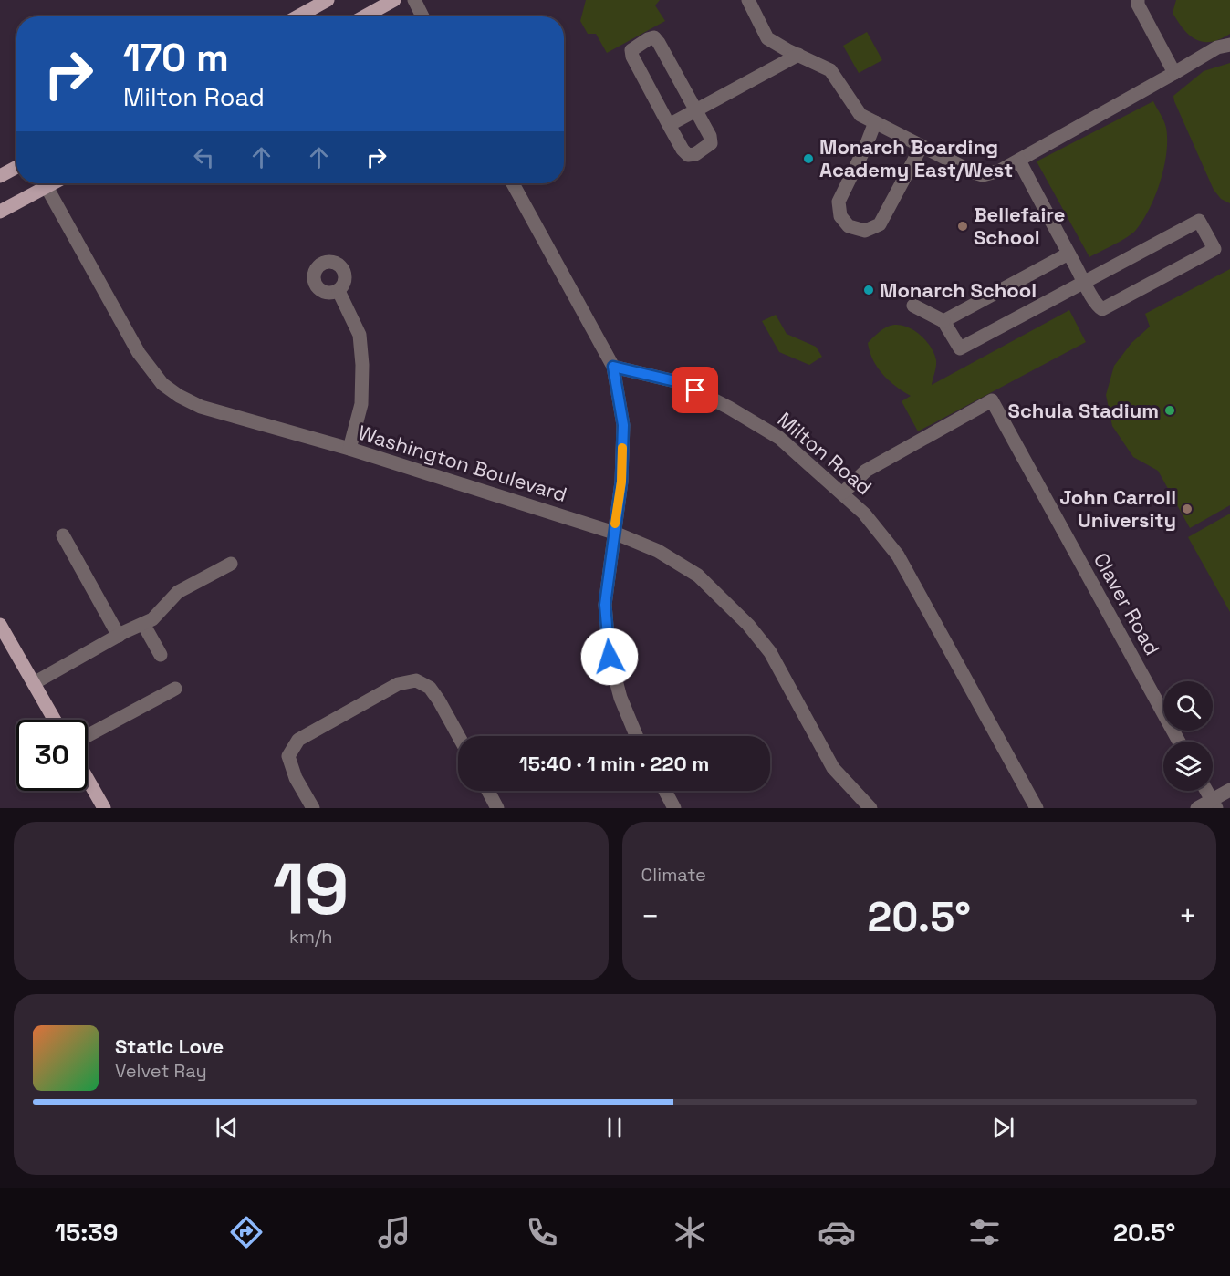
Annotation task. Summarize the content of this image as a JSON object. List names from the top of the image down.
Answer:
{
  "streets": {
    "street": ["Milton Road", "Washington Boulevard", "Claver Road"]
  },
  "crossings": [
    ["Milton Road", "Claver Road"]
  ],
  "places": [
    "Monarch Boarding Academy East/West",
    "Bellefaire School",
    "Monarch School",
    "Schula Stadium",
    "John Carroll University"
  ],
  "page": {
    "turn": ["170 m", "Milton Road"],
    "limit": "30",
    "trip": "15:40 · 1 min · 220 m",
    "tile": [
      ["19", "km/h"],
      "Climate"
    ],
    "heat": ["−", "20.5°", "+"],
    "song": ["Static Love", "Velvet Ray"],
    "tabs": ["15:39", "20.5°"]
  }
}
